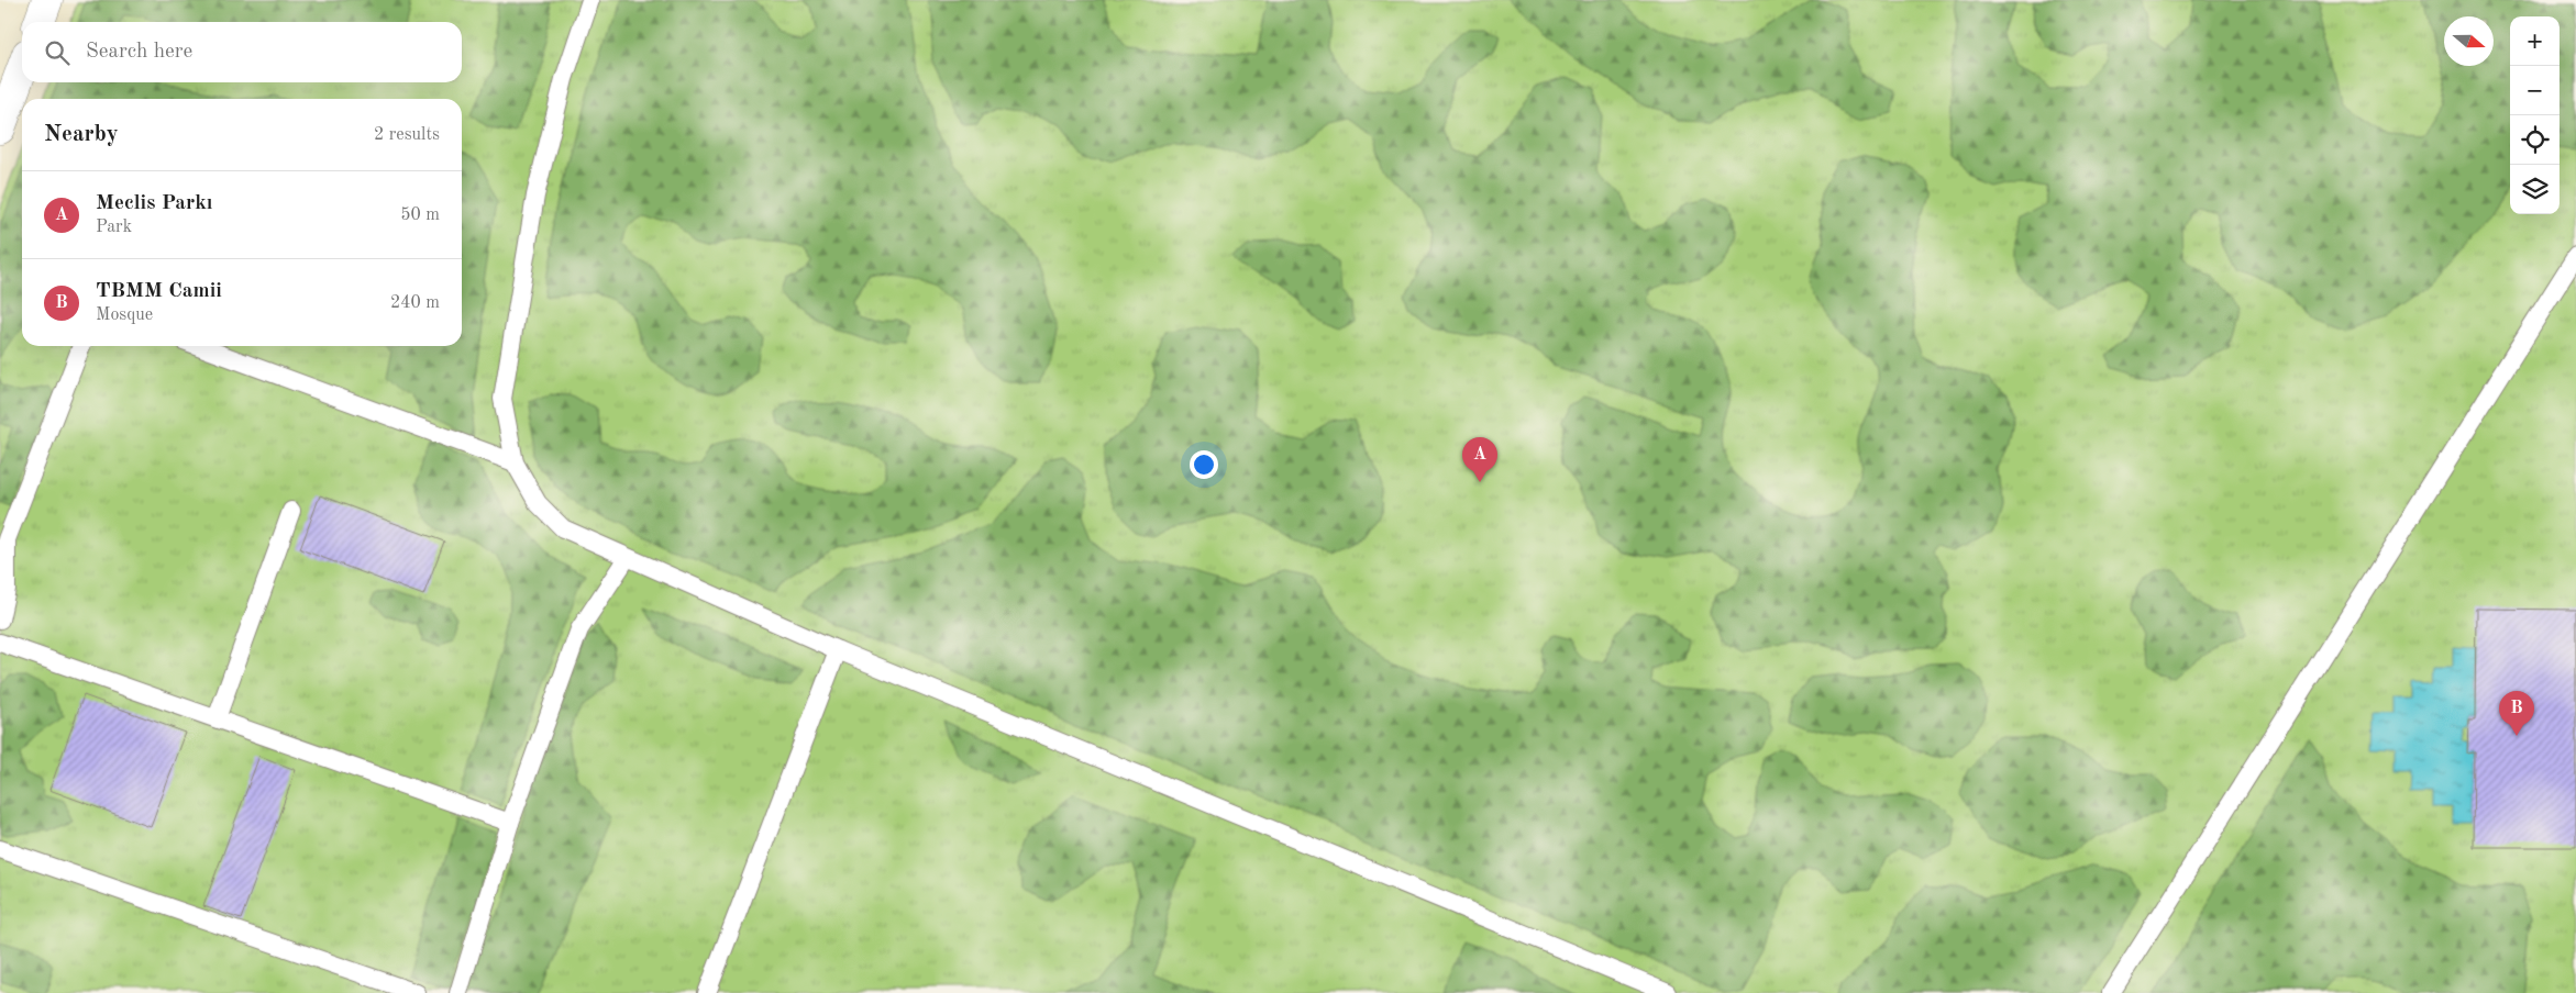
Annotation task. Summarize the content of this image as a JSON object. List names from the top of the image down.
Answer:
{
  "north": "right",
  "page": {
    "map_buttons": ["+", "−"],
    "search": "Search here",
    "heading": ["Nearby", "2 results"],
    "list": [
      {
        "mark": "A",
        "name": "Meclis Parkı",
        "note": "Park",
        "value": "50 m"
      },
      {
        "mark": "B",
        "name": "TBMM Camii",
        "note": "Mosque",
        "value": "240 m"
      }
    ],
    "pins": ["A", "B"]
  }
}
